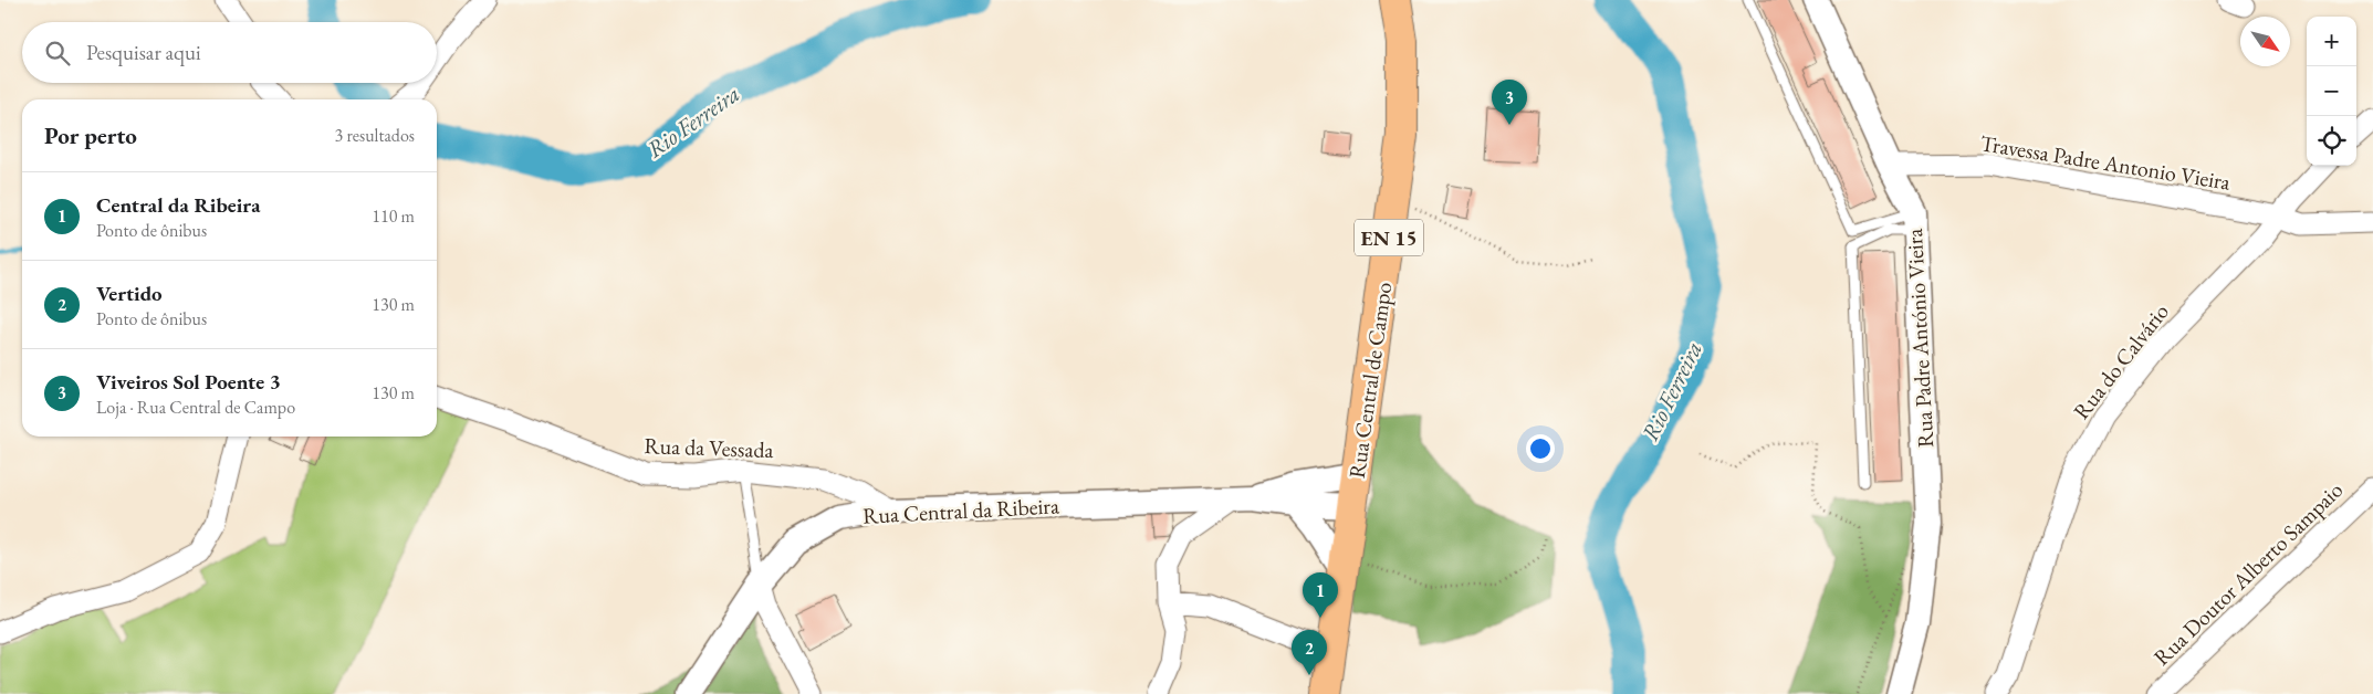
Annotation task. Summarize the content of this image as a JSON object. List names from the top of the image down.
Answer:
{
  "streets": {
    "main road": ["EN 15", "Rua Central de Campo"],
    "street": [
      "Travessa Padre Antonio Vieira",
      "Rua Padre António Vieira",
      "Rua do Calvário",
      "Rua da Vessada",
      "Rua Central da Ribeira",
      "Rua Doutor Alberto Sampaio"
    ]
  },
  "crossings": [
    ["Travessa Padre Antonio Vieira", "Rua Padre António Vieira"],
    ["Travessa Padre Antonio Vieira", "Rua do Calvário"],
    ["Rua Central de Campo", "Rua Central da Ribeira"],
    ["Rua da Vessada", "Rua Central da Ribeira"]
  ],
  "water": ["Rio Ferreira"],
  "north": "bottom right",
  "page": {
    "map_buttons": ["+", "−"],
    "search": "Pesquisar aqui",
    "pins": ["3", "1", "2"],
    "heading": ["Por perto", "3 resultados"],
    "list": [
      {
        "mark": "1",
        "name": "Central da Ribeira",
        "note": "Ponto de ônibus",
        "value": "110 m"
      },
      {
        "mark": "2",
        "name": "Vertido",
        "note": "Ponto de ônibus",
        "value": "130 m"
      },
      {
        "mark": "3",
        "name": "Viveiros Sol Poente 3",
        "note": "Loja · Rua Central de Campo",
        "value": "130 m"
      }
    ]
  }
}
